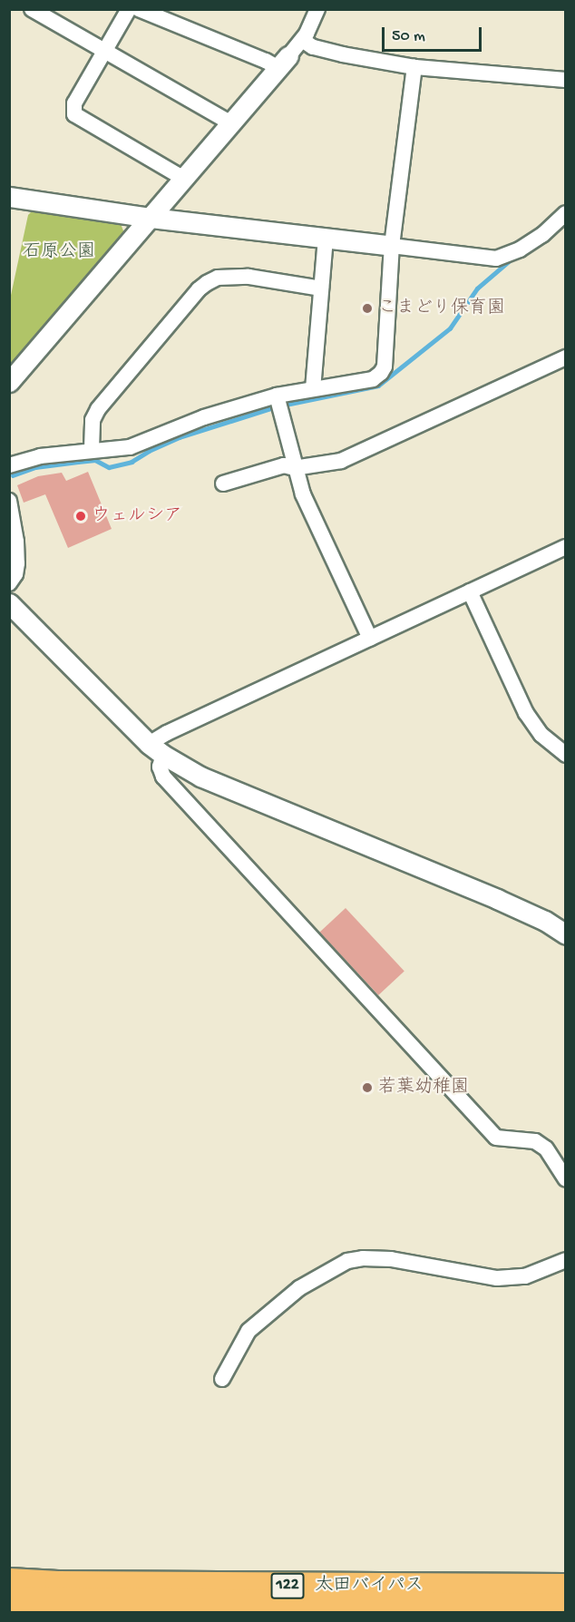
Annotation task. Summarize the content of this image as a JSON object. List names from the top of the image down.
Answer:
{
  "streets": {
    "highway": ["122", "太田バイパス"]
  },
  "parks": ["石原公園"],
  "places": ["こまどり保育園", "ウェルシア", "若葉幼稚園"],
  "scale_bar": "50 m"
}
